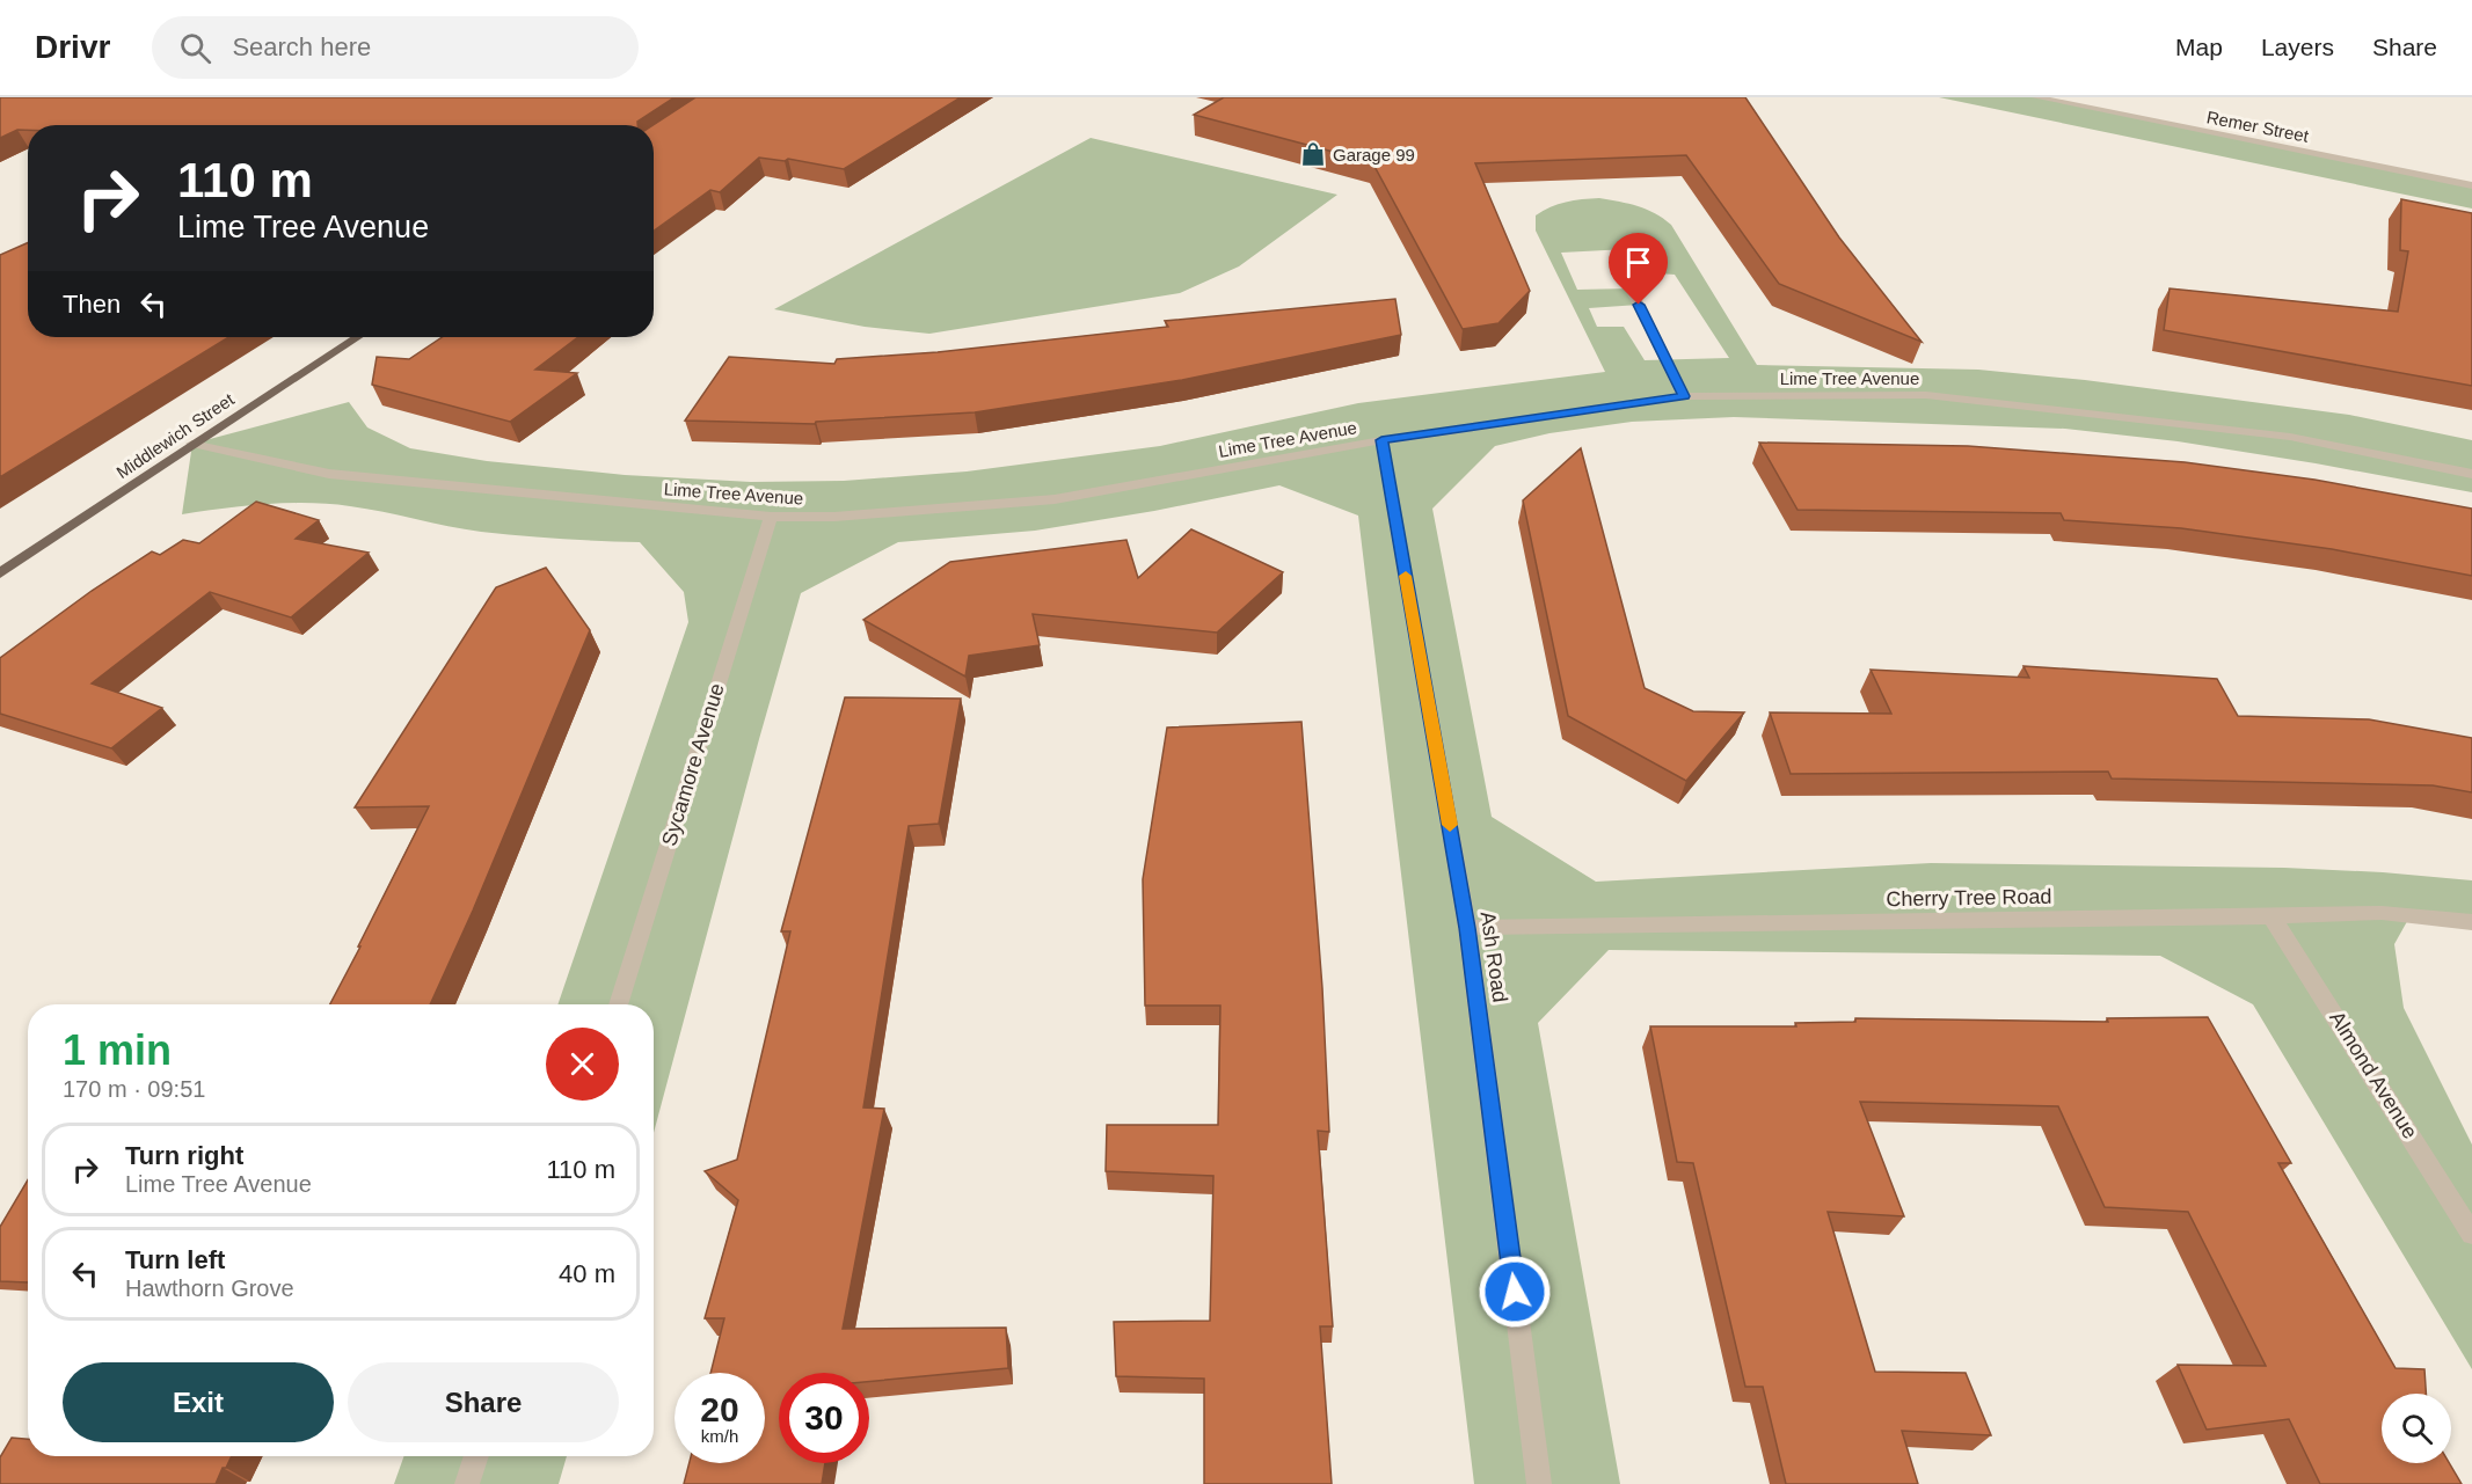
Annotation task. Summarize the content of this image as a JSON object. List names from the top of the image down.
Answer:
{
  "streets": {
    "main road": ["Middlewich Street"],
    "street": [
      "Remer Street",
      "Lime Tree Avenue",
      "Sycamore Avenue",
      "Cherry Tree Road",
      "Ash Road",
      "Almond Avenue"
    ]
  },
  "crossings": [
    ["Lime Tree Avenue", "Middlewich Street"],
    ["Lime Tree Avenue", "Sycamore Avenue"],
    ["Lime Tree Avenue", "Ash Road"],
    ["Cherry Tree Road", "Ash Road"],
    ["Cherry Tree Road", "Almond Avenue"]
  ],
  "places": {
    "shop": ["Garage 99"]
  },
  "page": {
    "header": "Drivr",
    "search": "Search here",
    "nav": ["Map", "Layers", "Share"],
    "turn": ["110 m", "Lime Tree Avenue"],
    "then": "Then",
    "heading": ["1 min", "170 m · 09:51"],
    "list": [
      {
        "name": "Turn right",
        "note": "Lime Tree Avenue",
        "value": "110 m"
      },
      {
        "name": "Turn left",
        "note": "Hawthorn Grove",
        "value": "40 m"
      }
    ],
    "buttons": ["Exit", "Share"],
    "speed": "20 km/h",
    "limit": "30"
  }
}
